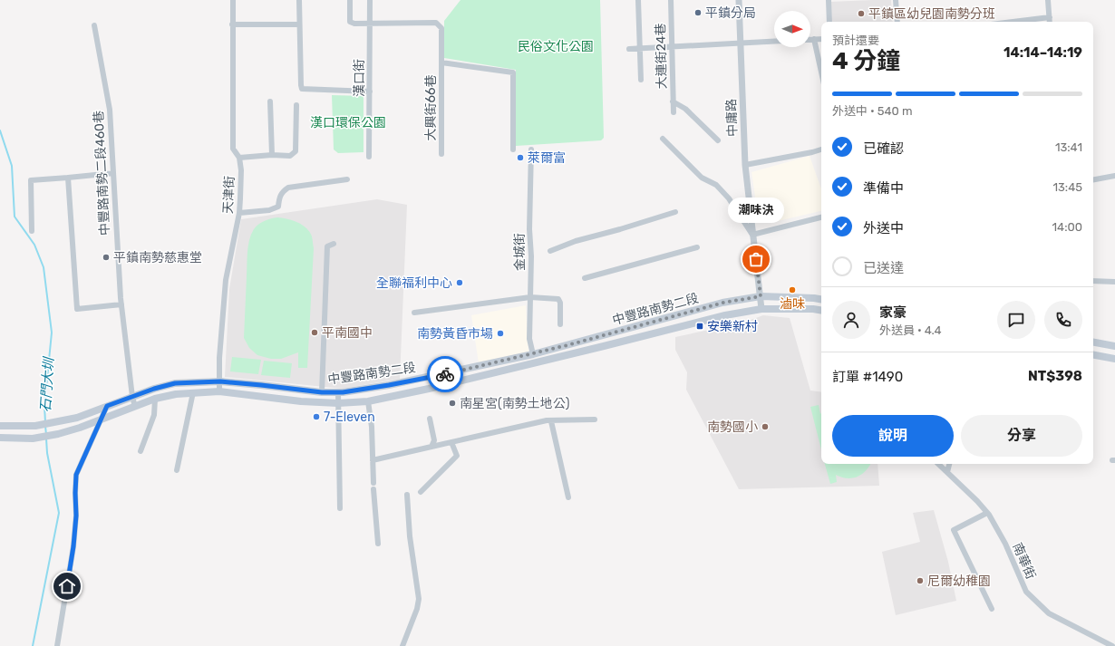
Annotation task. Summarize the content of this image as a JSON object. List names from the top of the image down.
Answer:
{
  "streets": {
    "main road": ["中豐路南勢二段"],
    "street": [
      "大連街24巷",
      "漢口街",
      "大興街66巷",
      "中庸路",
      "中豐路南勢二段460巷",
      "天津街",
      "金城街",
      "南華街"
    ]
  },
  "crossings": [
    ["漢口街", "大興街66巷"],
    ["中庸路", "中豐路南勢二段"],
    ["中豐路南勢二段460巷", "中豐路南勢二段"],
    ["天津街", "中豐路南勢二段"],
    ["金城街", "中豐路南勢二段"]
  ],
  "water": ["石門大圳"],
  "parks": ["民俗文化公園", "漢口環保公園"],
  "places": {
    "other": [
      "平鎮分局",
      "平鎮區幼兒園南勢分班",
      "萊爾富",
      "平鎮南勢慈惠堂",
      "潮味決",
      "全聯福利中心",
      "滷味",
      "平南國中",
      "南勢黃昏市場",
      "南星宮(南勢土地公)",
      "7-Eleven",
      "南勢國小",
      "尼爾幼稚園"
    ],
    "transit": ["安樂新村"]
  },
  "north": "right",
  "page": {
    "heading": ["4 分鐘", "預計還要", "14:14–14:19"],
    "panel": [
      "家豪",
      "外送員 · 4.4",
      "訂單 #1490",
      "NT$398"
    ],
    "bar": "外送中 · 540 m",
    "list": [
      ["已確認", "13:41"],
      ["準備中", "13:45"],
      ["外送中", "14:00"],
      "已送達"
    ],
    "bubble": "潮味決",
    "buttons": ["說明", "分享"]
  }
}
